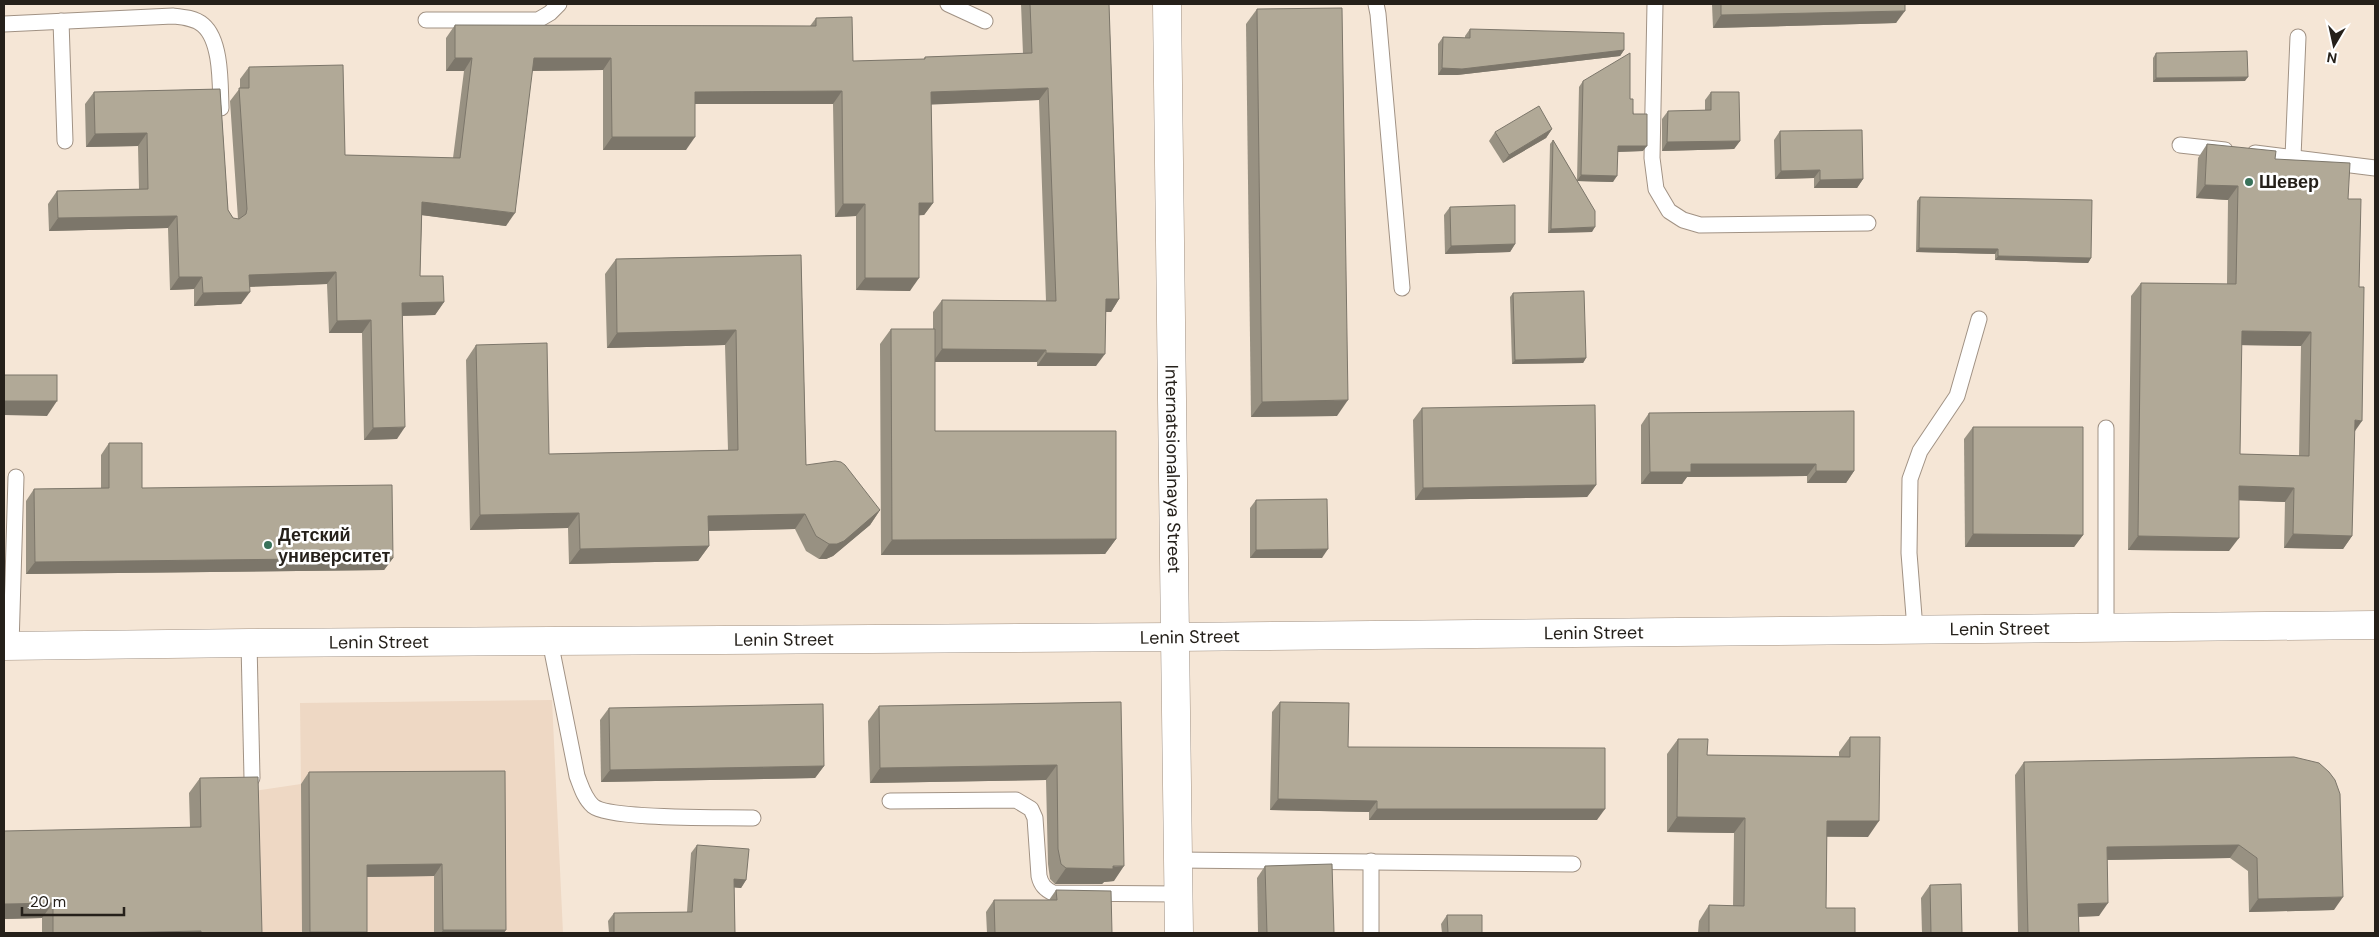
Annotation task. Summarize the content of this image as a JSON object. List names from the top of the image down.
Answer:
{
  "streets": {
    "street": ["Internatsionalnaya Street", "Lenin Street"]
  },
  "crossings": [
    ["Internatsionalnaya Street", "Lenin Street"]
  ],
  "places": ["Шевер", "Детский университет"],
  "scale_bar": "20 m",
  "north": "bottom"
}
